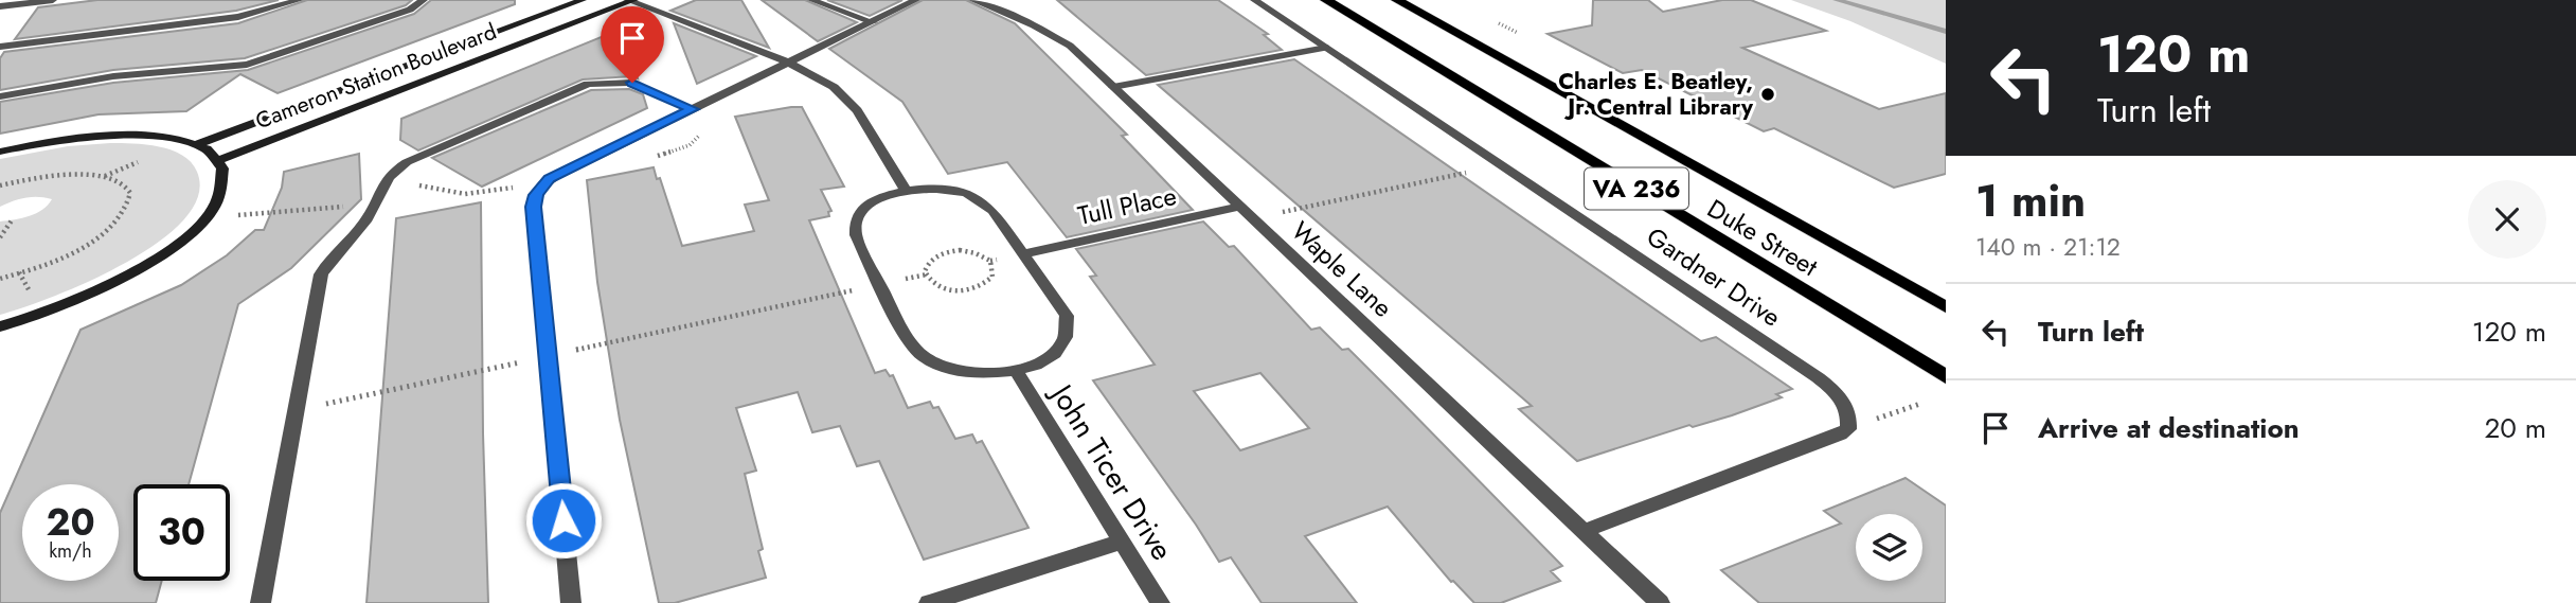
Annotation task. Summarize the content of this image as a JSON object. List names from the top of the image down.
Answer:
{
  "streets": {
    "main road": ["VA 236", "Duke Street"],
    "street": [
      "Cameron Station Boulevard",
      "Tull Place",
      "Waple Lane",
      "Gardner Drive",
      "John Ticer Drive"
    ]
  },
  "crossings": [
    ["Tull Place", "Waple Lane"],
    ["Tull Place", "John Ticer Drive"]
  ],
  "places": ["Charles E. Beatley, Jr. Central Library"],
  "page": {
    "turn": ["120 m", "Turn left"],
    "heading": ["1 min", "140 m · 21:12"],
    "list": [
      {
        "name": "Turn left",
        "value": "120 m"
      },
      {
        "name": "Arrive at destination",
        "value": "20 m"
      }
    ],
    "speed": "20 km/h",
    "limit": "30"
  }
}
